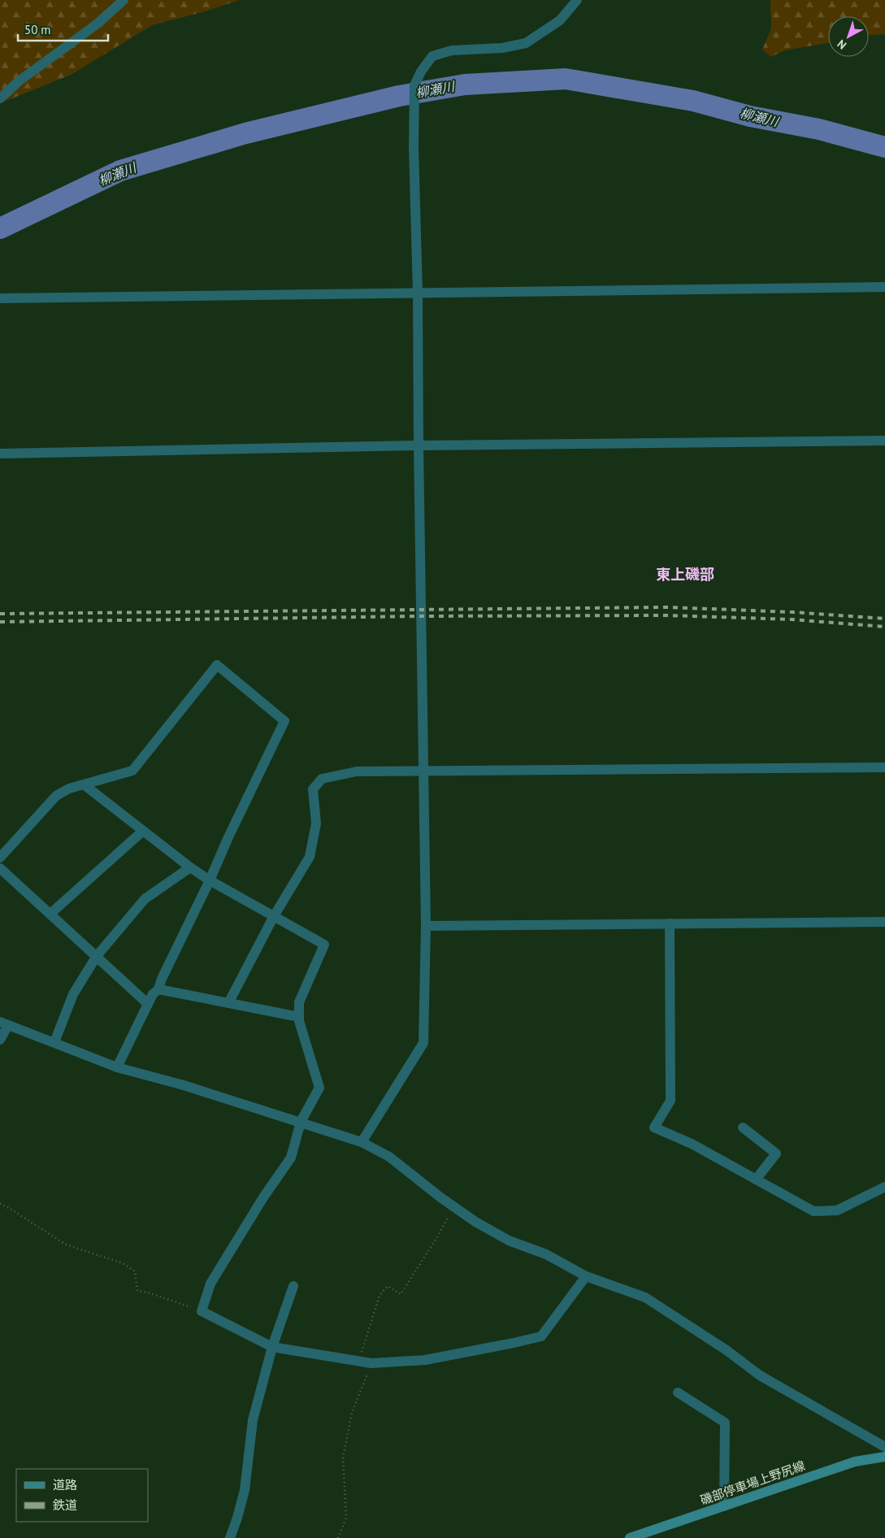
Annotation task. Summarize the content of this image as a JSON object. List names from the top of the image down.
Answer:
{
  "streets": {
    "main road": ["磯部停車場上野尻線"]
  },
  "districts": ["東上磯部"],
  "water": ["柳瀬川"],
  "legend": ["道路", "鉄道"],
  "scale_bar": "50 m",
  "north": "bottom left"
}
